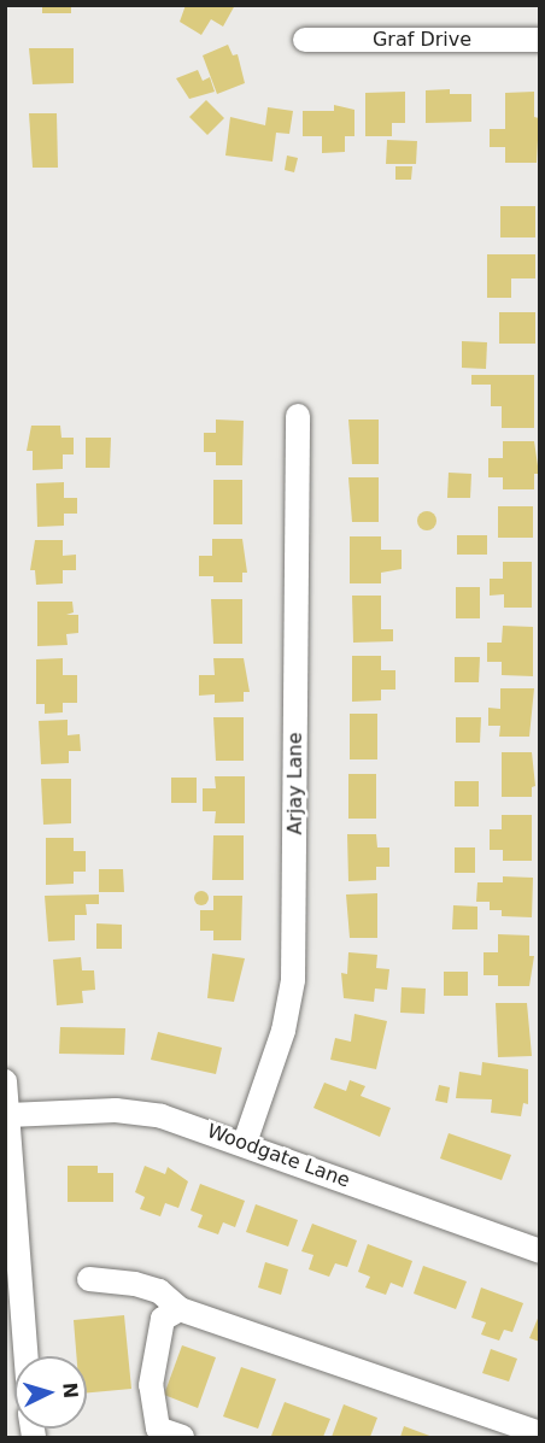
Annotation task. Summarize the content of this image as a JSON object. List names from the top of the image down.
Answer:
{
  "streets": {
    "street": ["Graf Drive", "Arjay Lane", "Woodgate Lane"]
  },
  "crossings": [
    ["Arjay Lane", "Woodgate Lane"]
  ],
  "north": "right"
}
